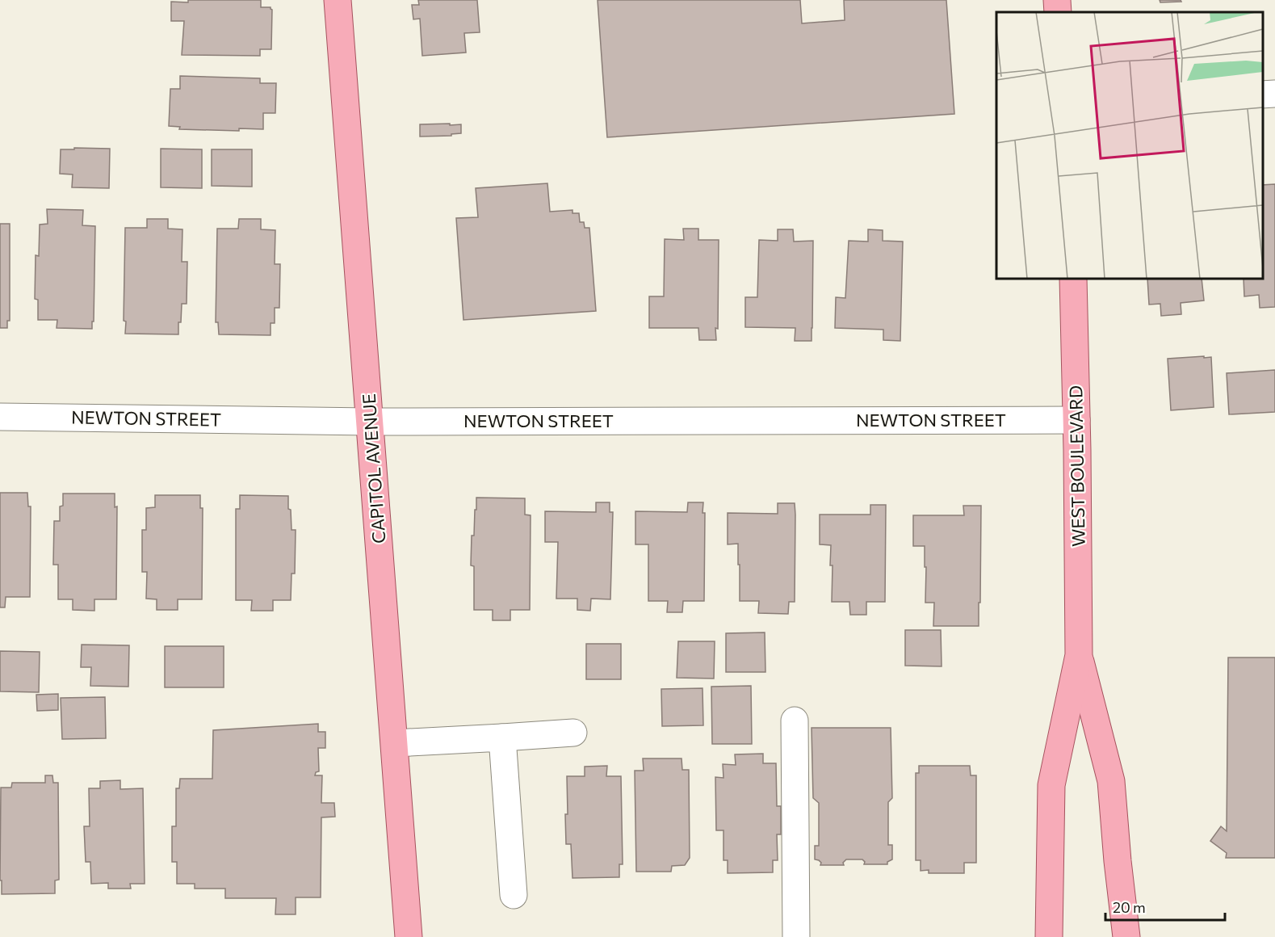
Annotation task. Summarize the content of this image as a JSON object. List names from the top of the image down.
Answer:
{
  "streets": {
    "main road": ["WEST BOULEVARD", "CAPITOL AVENUE"],
    "street": ["NEWTON STREET"]
  },
  "crossings": [
    ["NEWTON STREET", "WEST BOULEVARD"],
    ["NEWTON STREET", "CAPITOL AVENUE"]
  ],
  "scale_bar": "20 m"
}
